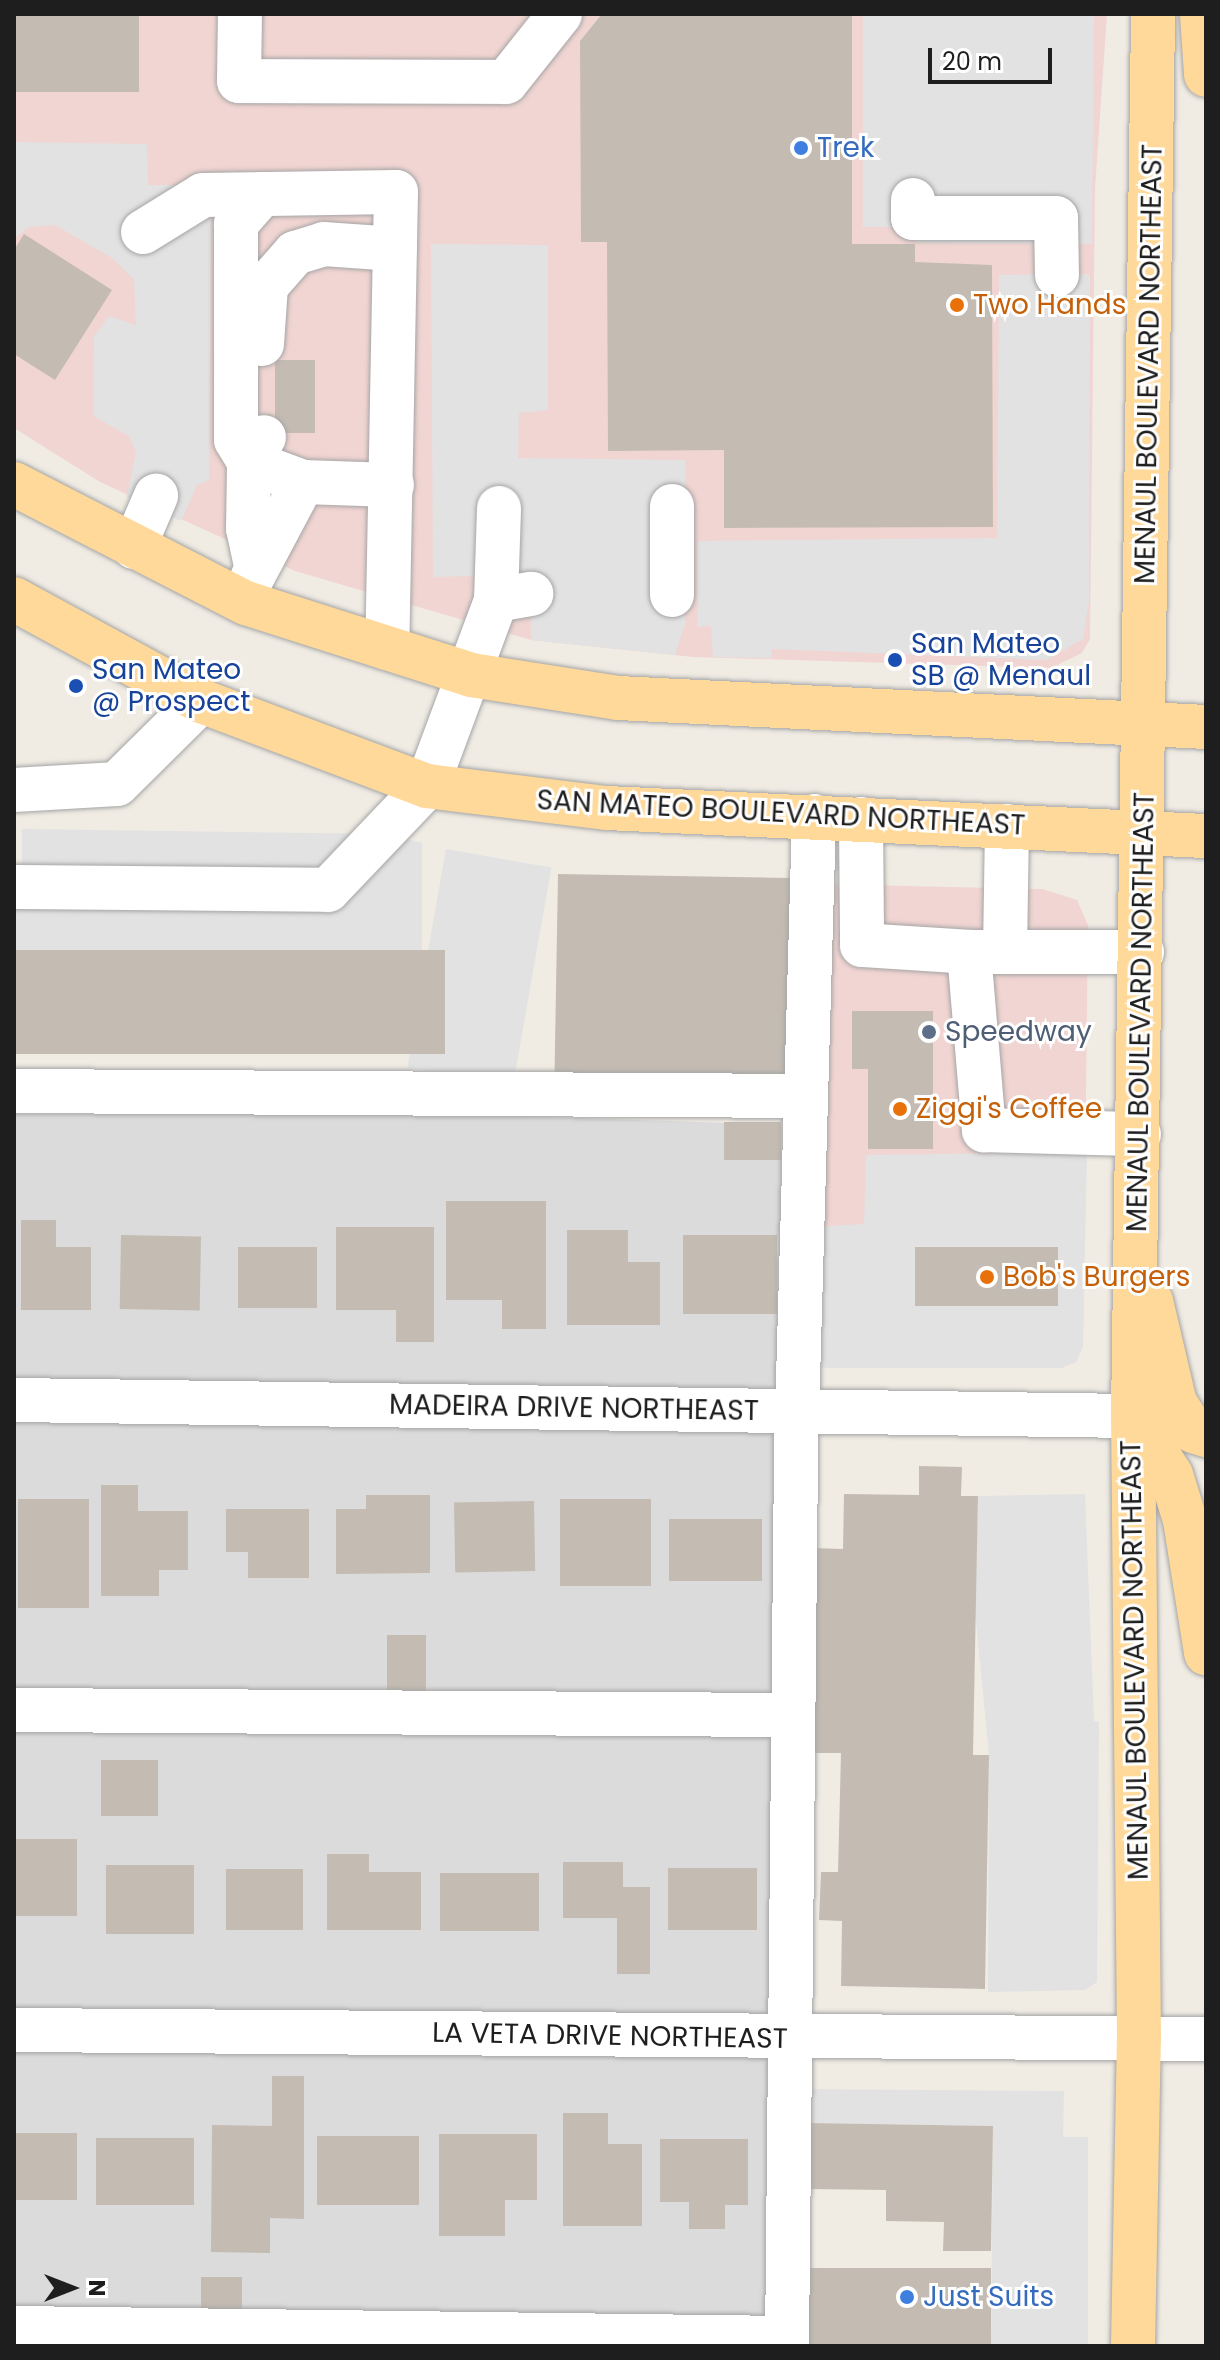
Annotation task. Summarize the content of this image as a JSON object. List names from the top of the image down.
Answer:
{
  "streets": {
    "main road": ["MENAUL BOULEVARD NORTHEAST", "SAN MATEO BOULEVARD NORTHEAST"],
    "street": ["MADEIRA DRIVE NORTHEAST", "LA VETA DRIVE NORTHEAST"]
  },
  "crossings": [
    ["MENAUL BOULEVARD NORTHEAST", "SAN MATEO BOULEVARD NORTHEAST"],
    ["MENAUL BOULEVARD NORTHEAST", "MADEIRA DRIVE NORTHEAST"],
    ["MENAUL BOULEVARD NORTHEAST", "LA VETA DRIVE NORTHEAST"]
  ],
  "places": [
    "Trek",
    "Two Hands",
    "San Mateo SB @ Menaul",
    "San Mateo @ Prospect",
    "Speedway",
    "Ziggi's Coffee",
    "Bob's Burgers",
    "Just Suits"
  ],
  "scale_bar": "20 m",
  "north": "right"
}
